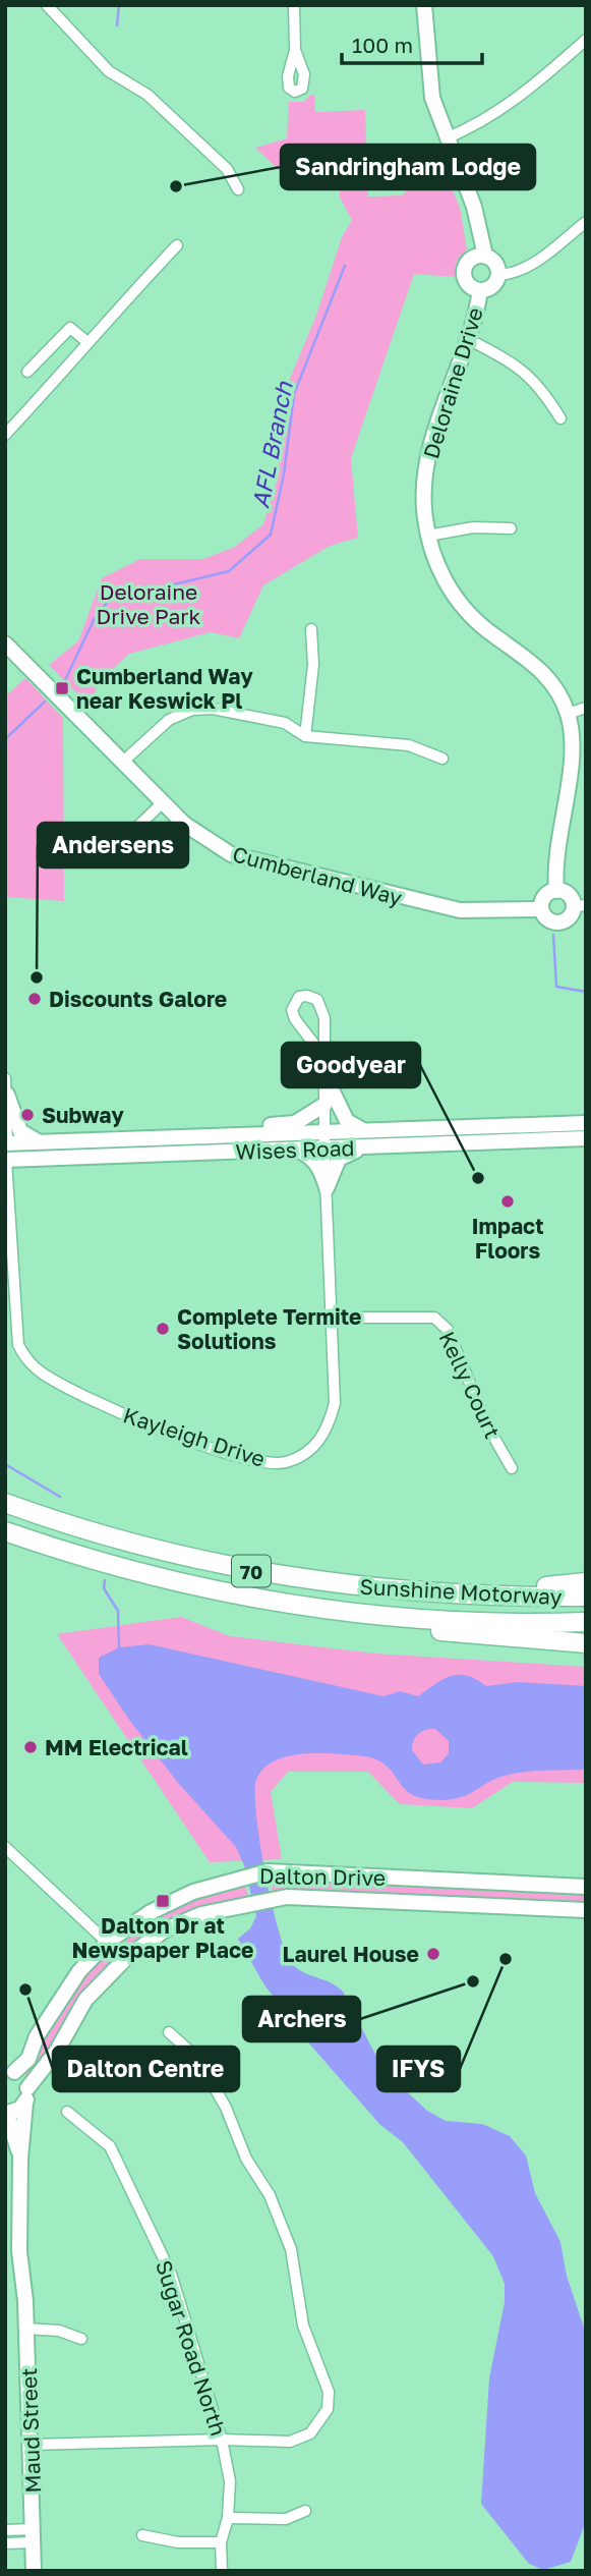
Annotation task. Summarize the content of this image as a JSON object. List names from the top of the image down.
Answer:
{
  "streets": {
    "highway": ["70", "Sunshine Motorway"],
    "main road": [
      "Deloraine Drive",
      "Cumberland Way",
      "Wises Road",
      "Dalton Drive",
      "Maud Street"
    ],
    "street": ["Kelly Court", "Kayleigh Drive", "Sugar Road North"]
  },
  "crossings": [
    ["Deloraine Drive", "Cumberland Way"],
    ["Wises Road", "Kayleigh Drive"],
    ["Kelly Court", "Kayleigh Drive"],
    ["Dalton Drive", "Maud Street"]
  ],
  "water": ["AFL Branch"],
  "parks": ["Deloraine Drive Park"],
  "places": {
    "other": [
      "Sandringham Lodge",
      "Andersens",
      "Discounts Galore",
      "Subway",
      "Goodyear",
      "Impact Floors",
      "Complete Termite Solutions",
      "MM Electrical",
      "Laurel House",
      "IFYS",
      "Archers",
      "Dalton Centre"
    ],
    "transit": ["Cumberland Way near Keswick Pl", "Dalton Dr at Newspaper Place"]
  },
  "scale_bar": "100 m"
}
